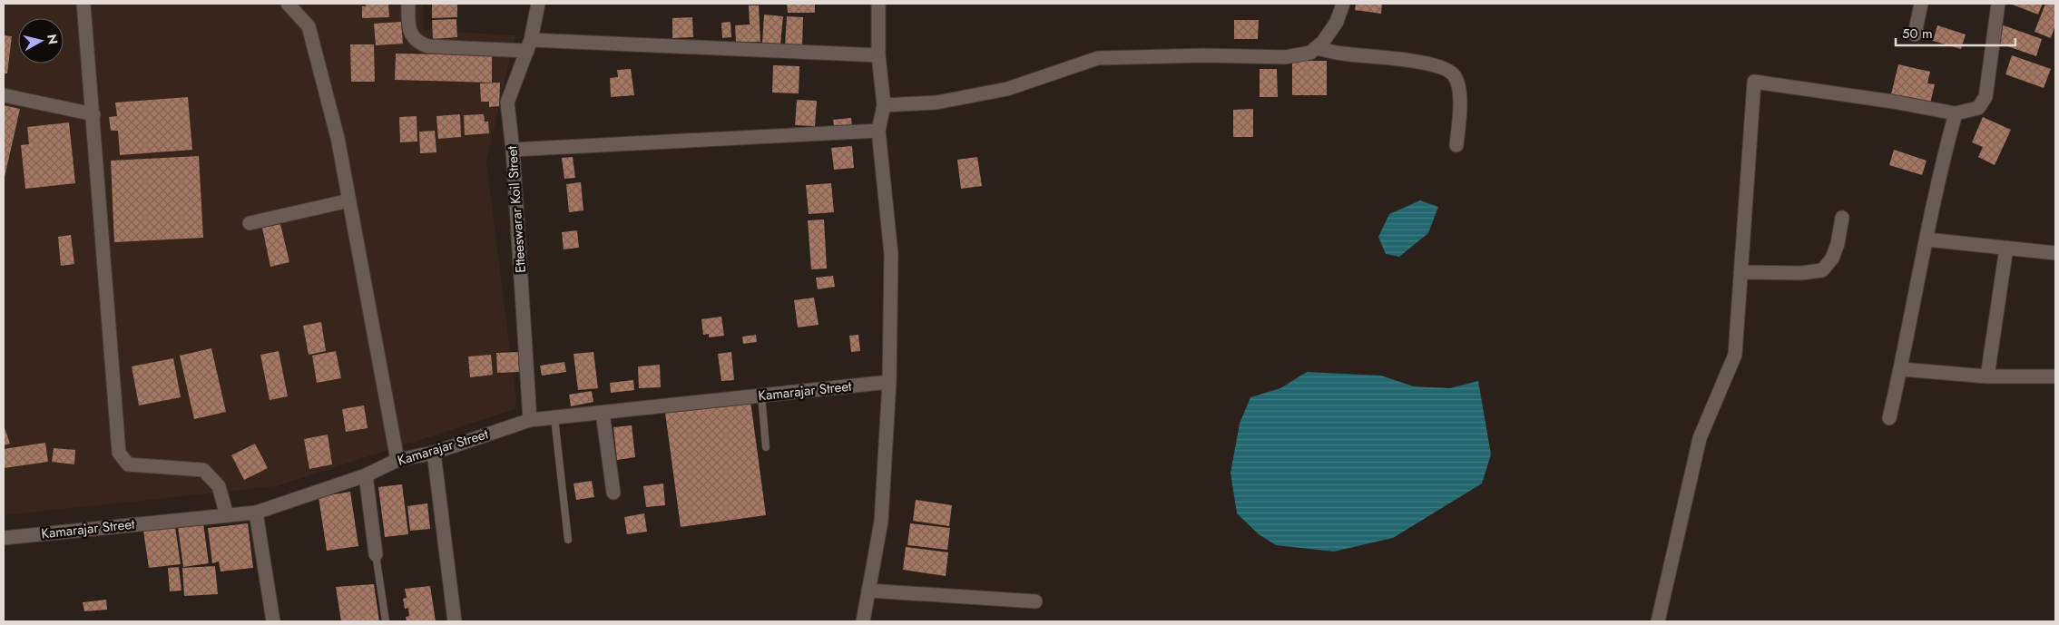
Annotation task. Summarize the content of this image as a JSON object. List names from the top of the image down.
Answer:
{
  "streets": {
    "street": ["Etteeswarar Koil Street", "Kamarajar Street"]
  },
  "crossings": [
    ["Etteeswarar Koil Street", "Kamarajar Street"]
  ],
  "scale_bar": "50 m",
  "north": "right"
}
